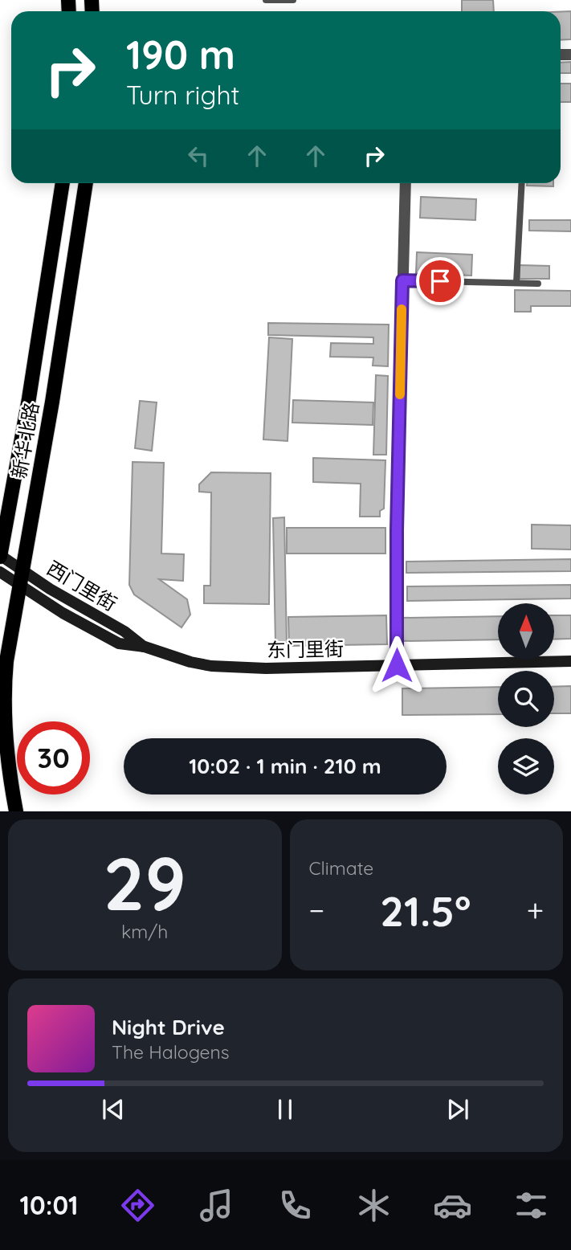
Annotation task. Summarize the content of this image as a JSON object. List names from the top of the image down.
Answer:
{
  "streets": {
    "main road": ["新华北路"],
    "street": ["西门里街", "东门里街"]
  },
  "crossings": [
    ["新华北路", "西门里街"],
    ["新华北路", "东门里街"],
    ["西门里街", "东门里街"]
  ],
  "north": "top",
  "page": {
    "turn": ["190 m", "Turn right"],
    "limit": "30",
    "trip": "10:02 · 1 min · 210 m",
    "tile": [
      ["29", "km/h"],
      "Climate"
    ],
    "heat": ["−", "21.5°", "+"],
    "song": ["Night Drive", "The Halogens"],
    "tabs": "10:01"
  }
}
